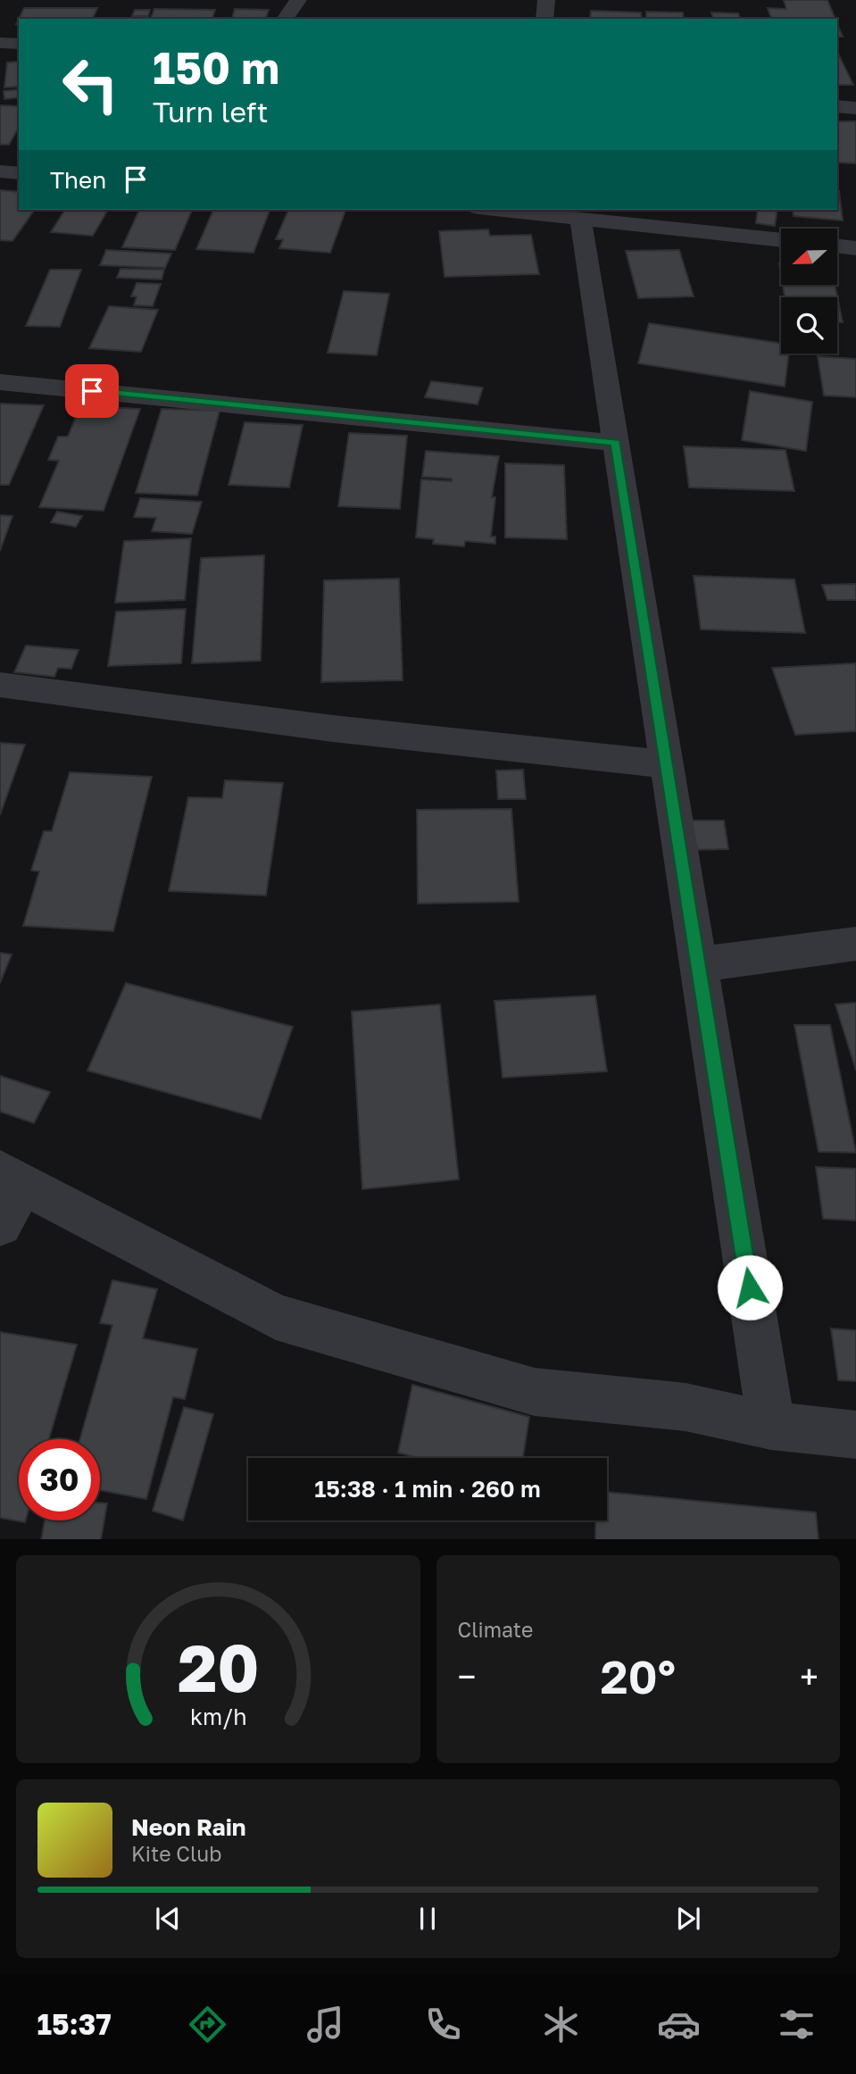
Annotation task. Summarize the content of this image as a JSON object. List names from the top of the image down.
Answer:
{
  "north": "left",
  "page": {
    "turn": ["150 m", "Turn left"],
    "then": "Then",
    "limit": "30",
    "trip": "15:38 · 1 min · 260 m",
    "tile": "Climate",
    "heat": ["−", "20°", "+"],
    "song": ["Neon Rain", "Kite Club"],
    "tabs": "15:37",
    "gauge": ["20", "km/h"]
  }
}
